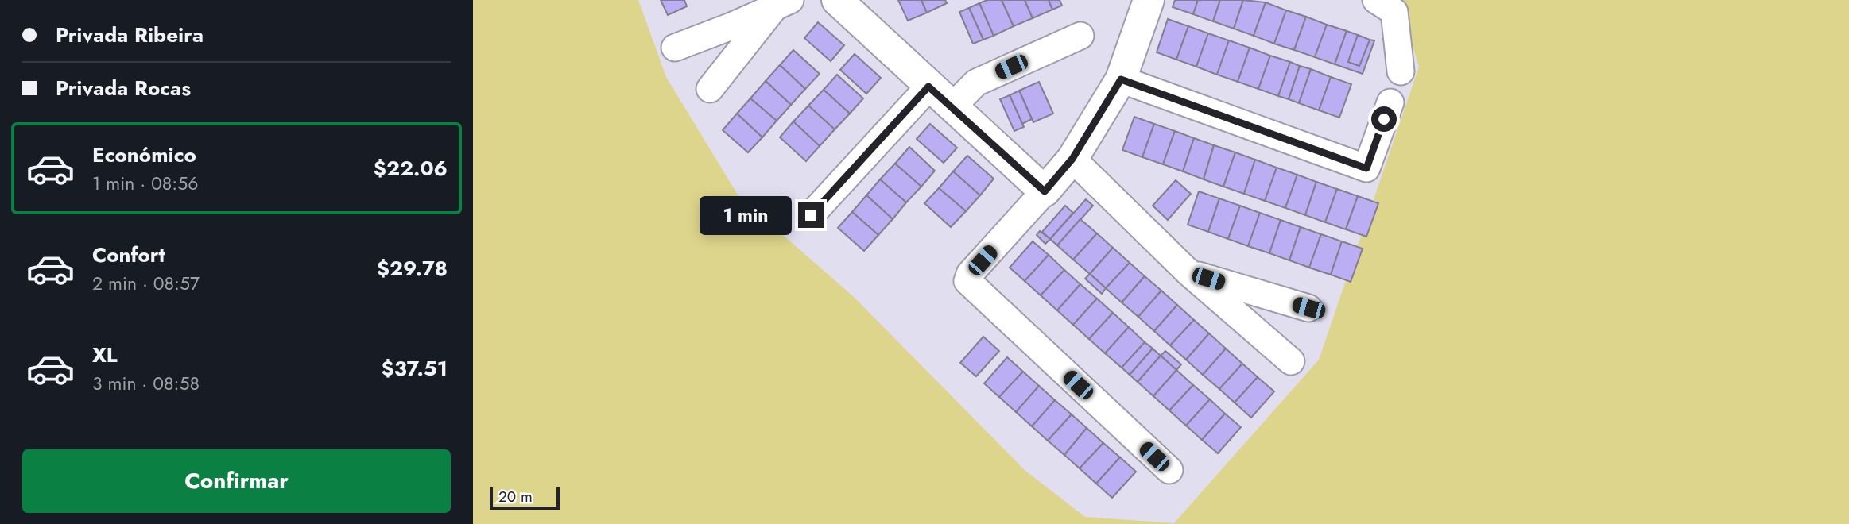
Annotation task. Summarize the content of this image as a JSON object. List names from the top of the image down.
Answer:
{
  "scale_bar": "20 m",
  "page": {
    "banner": ["Privada Ribeira", "Privada Rocas"],
    "list": [
      {
        "name": "Económico",
        "note": "1 min · 08:56",
        "value": "$22.06"
      },
      {
        "name": "Confort",
        "note": "2 min · 08:57",
        "value": "$29.78"
      },
      {
        "name": "XL",
        "note": "3 min · 08:58",
        "value": "$37.51"
      }
    ],
    "bubble": "1 min",
    "buttons": "Confirmar",
    "scale": "20 m"
  }
}
